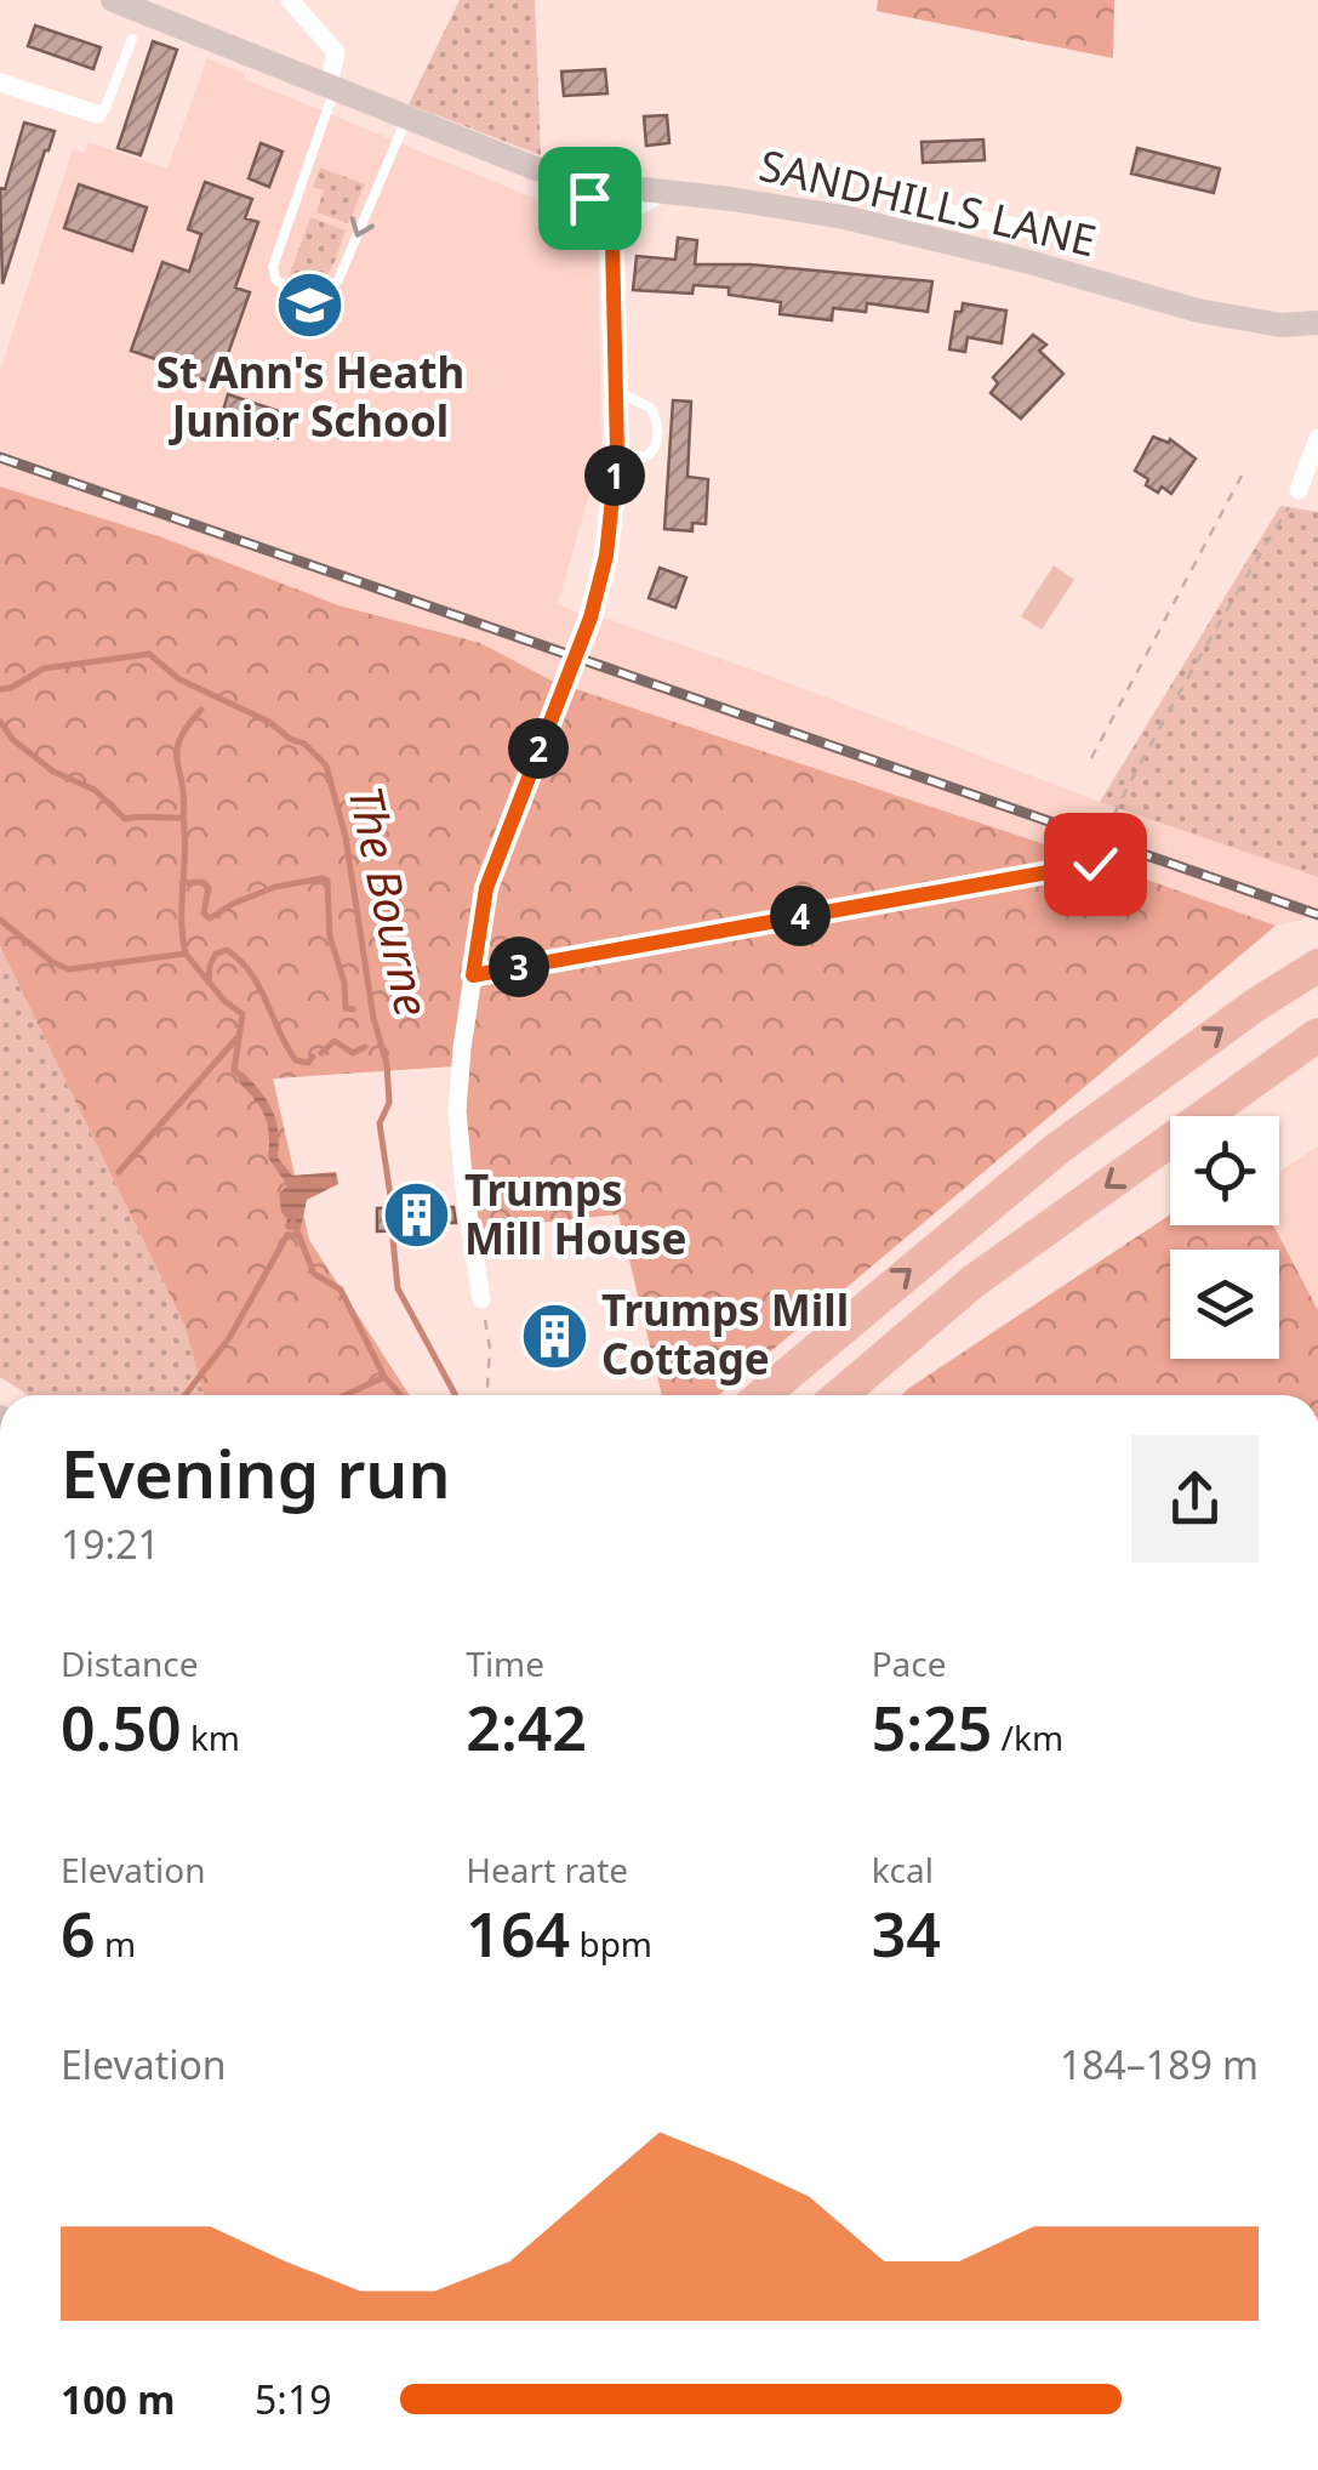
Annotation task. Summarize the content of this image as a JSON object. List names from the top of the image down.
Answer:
{
  "streets": {
    "main road": ["SANDHILLS LANE"]
  },
  "water": ["The Bourne"],
  "places": {
    "school or university": ["St Ann's Heath Junior School"],
    "building": ["Trumps Mill House", "Trumps Mill Cottage"]
  },
  "page": {
    "pins": [
      "1",
      "2",
      "4",
      "3"
    ],
    "heading": ["Evening run", "19:21"],
    "stats": [
      ["Distance", "0.50 km"],
      ["Time", "2:42"],
      ["Pace", "5:25 /km"],
      ["Elevation", "6 m"],
      ["Heart rate", "164 bpm"],
      ["kcal", "34"]
    ],
    "chart": ["Elevation", "184–189 m"],
    "list": [
      {
        "name": "100 m",
        "note": "5:19"
      }
    ]
  }
}
